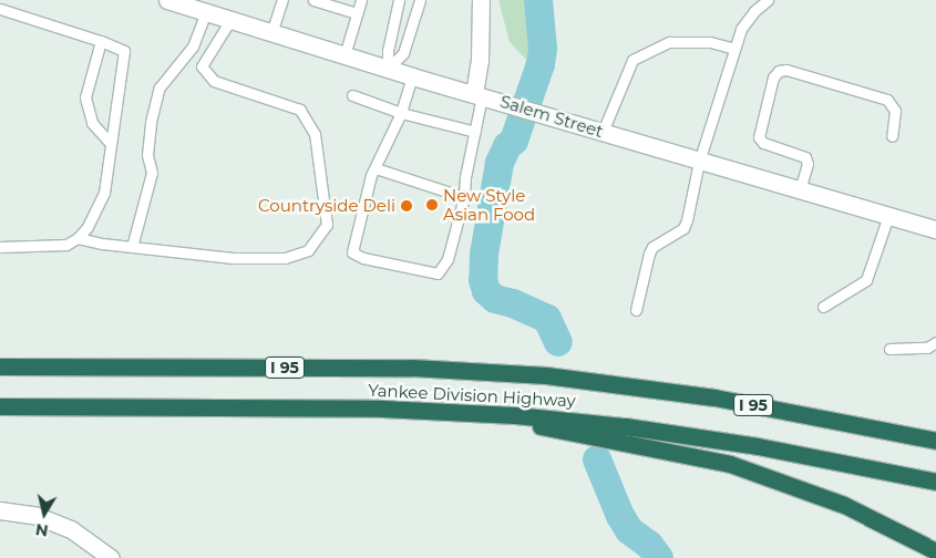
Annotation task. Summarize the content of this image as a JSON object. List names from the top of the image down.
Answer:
{
  "streets": {
    "highway": ["I 95", "Yankee Division Highway"],
    "main road": ["Salem Street"]
  },
  "places": ["New Style Asian Food", "Countryside Deli"],
  "north": "bottom"
}
